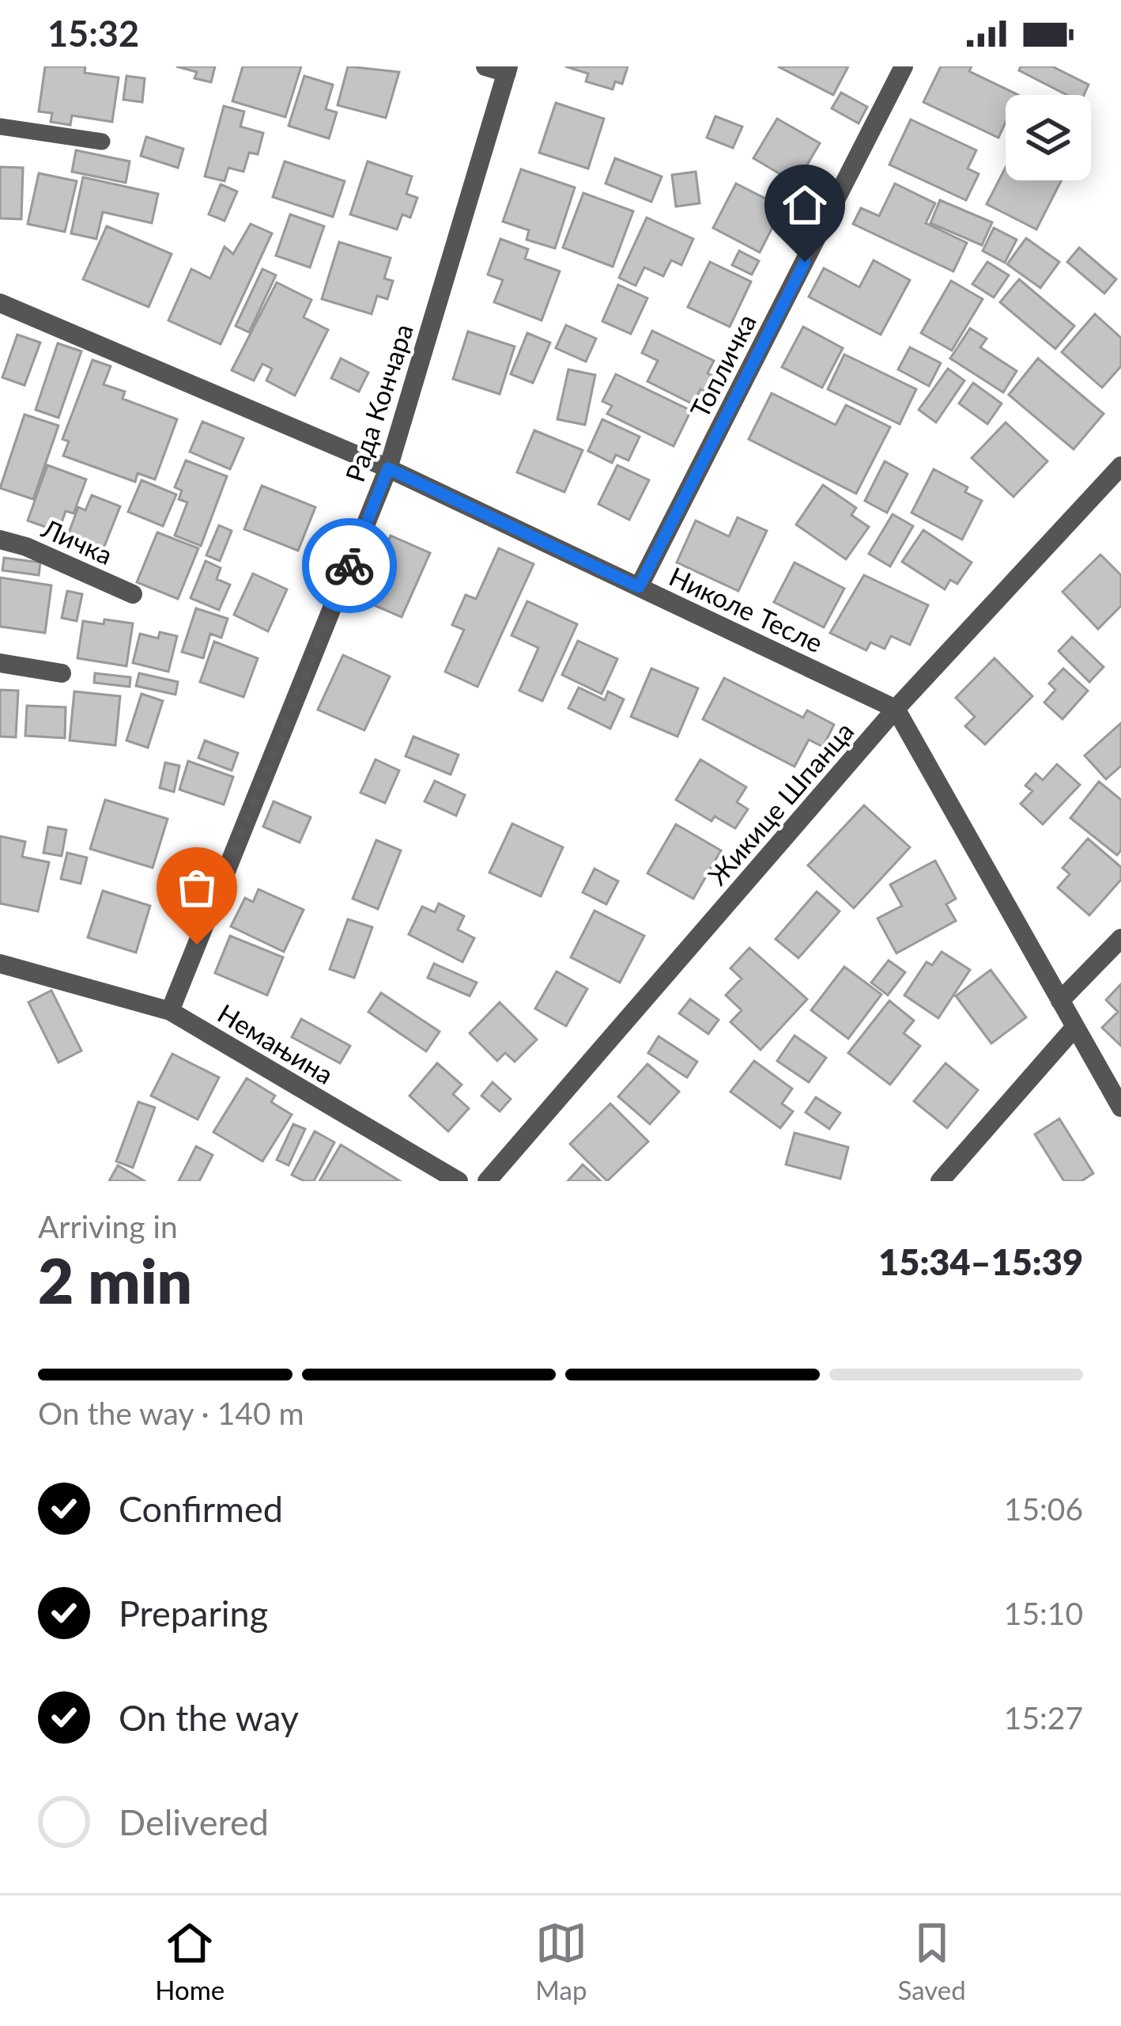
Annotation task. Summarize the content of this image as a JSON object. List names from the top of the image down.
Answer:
{
  "streets": {
    "street": [
      "Топличка",
      "Рада Кончара",
      "Личка",
      "Николе Тесле",
      "Жикице Шпанца",
      "Немањина"
    ]
  },
  "crossings": [
    ["Топличка", "Николе Тесле"],
    ["Рада Кончара", "Николе Тесле"],
    ["Рада Кончара", "Немањина"],
    ["Николе Тесле", "Жикице Шпанца"]
  ],
  "page": {
    "status": "15:32",
    "heading": ["2 min", "Arriving in", "15:34–15:39"],
    "bar": "On the way · 140 m",
    "list": [
      ["Confirmed", "15:06"],
      ["Preparing", "15:10"],
      ["On the way", "15:27"],
      "Delivered"
    ],
    "tabs": ["Home", "Map", "Saved"]
  }
}
